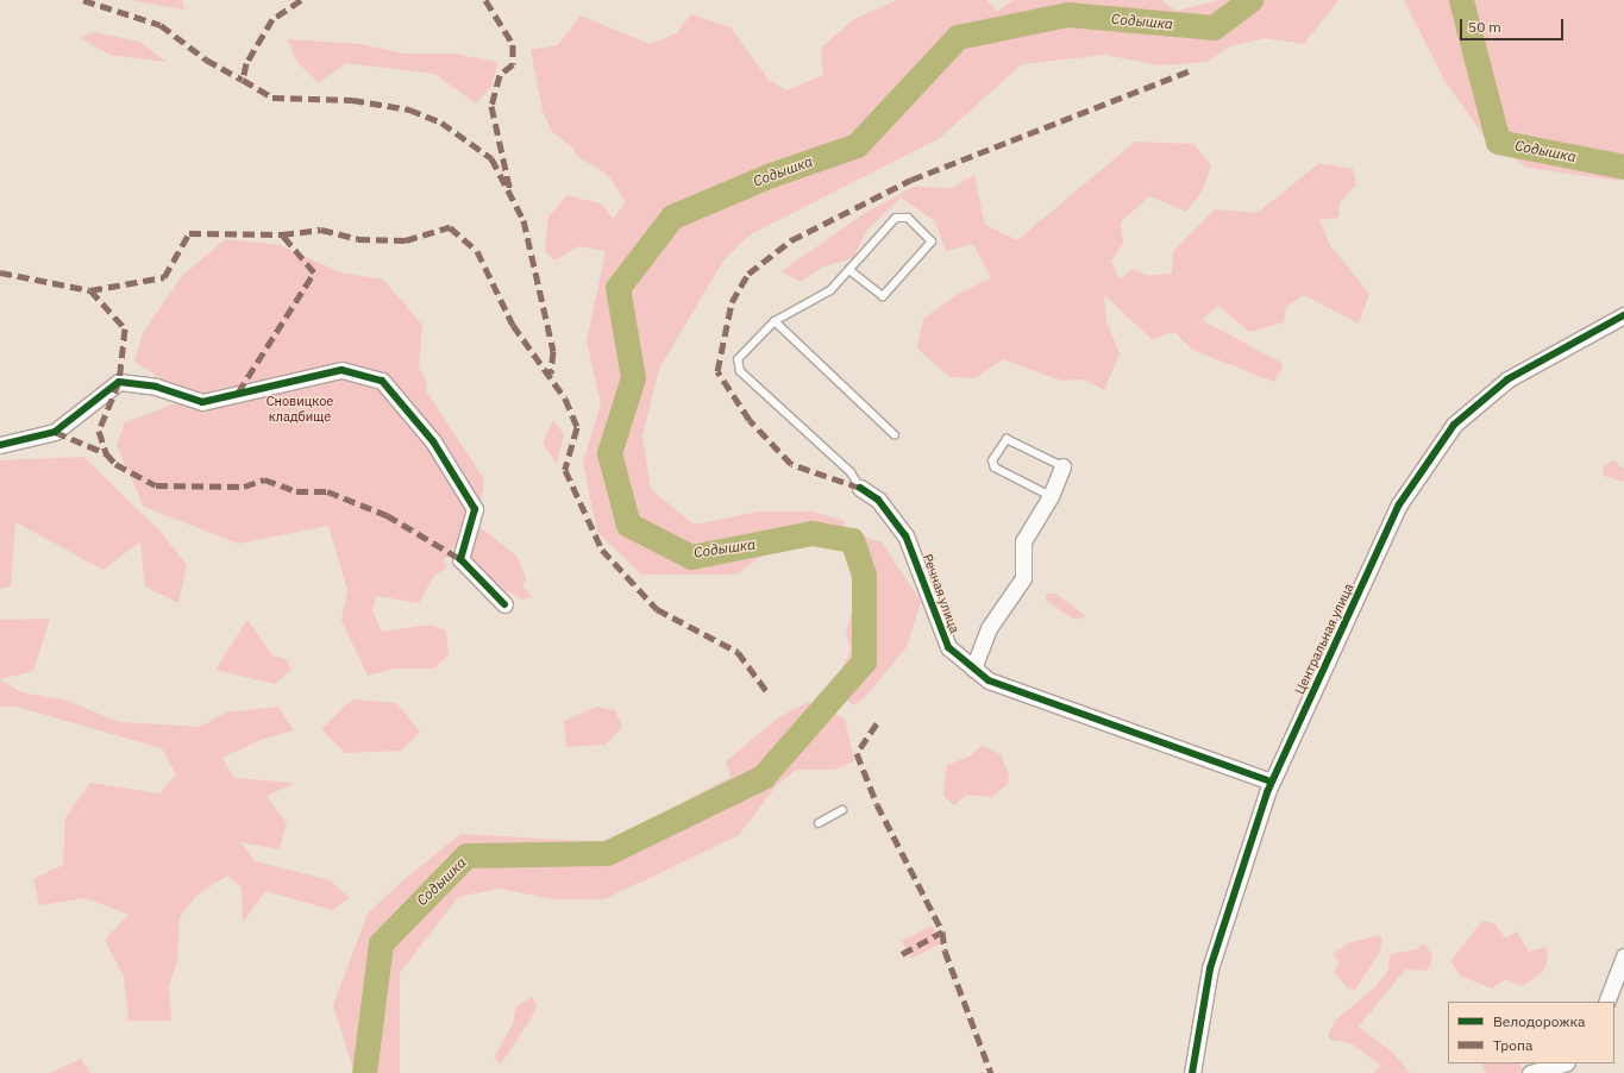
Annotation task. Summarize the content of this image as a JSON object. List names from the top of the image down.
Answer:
{
  "streets": {
    "street": ["Речная улица", "Центральная улица"]
  },
  "crossings": [
    ["Речная улица", "Центральная улица"]
  ],
  "water": ["Содышка"],
  "parks": ["Сновицкое кладбище"],
  "legend": ["Велодорожка", "Тропа"],
  "scale_bar": "50 m"
}
